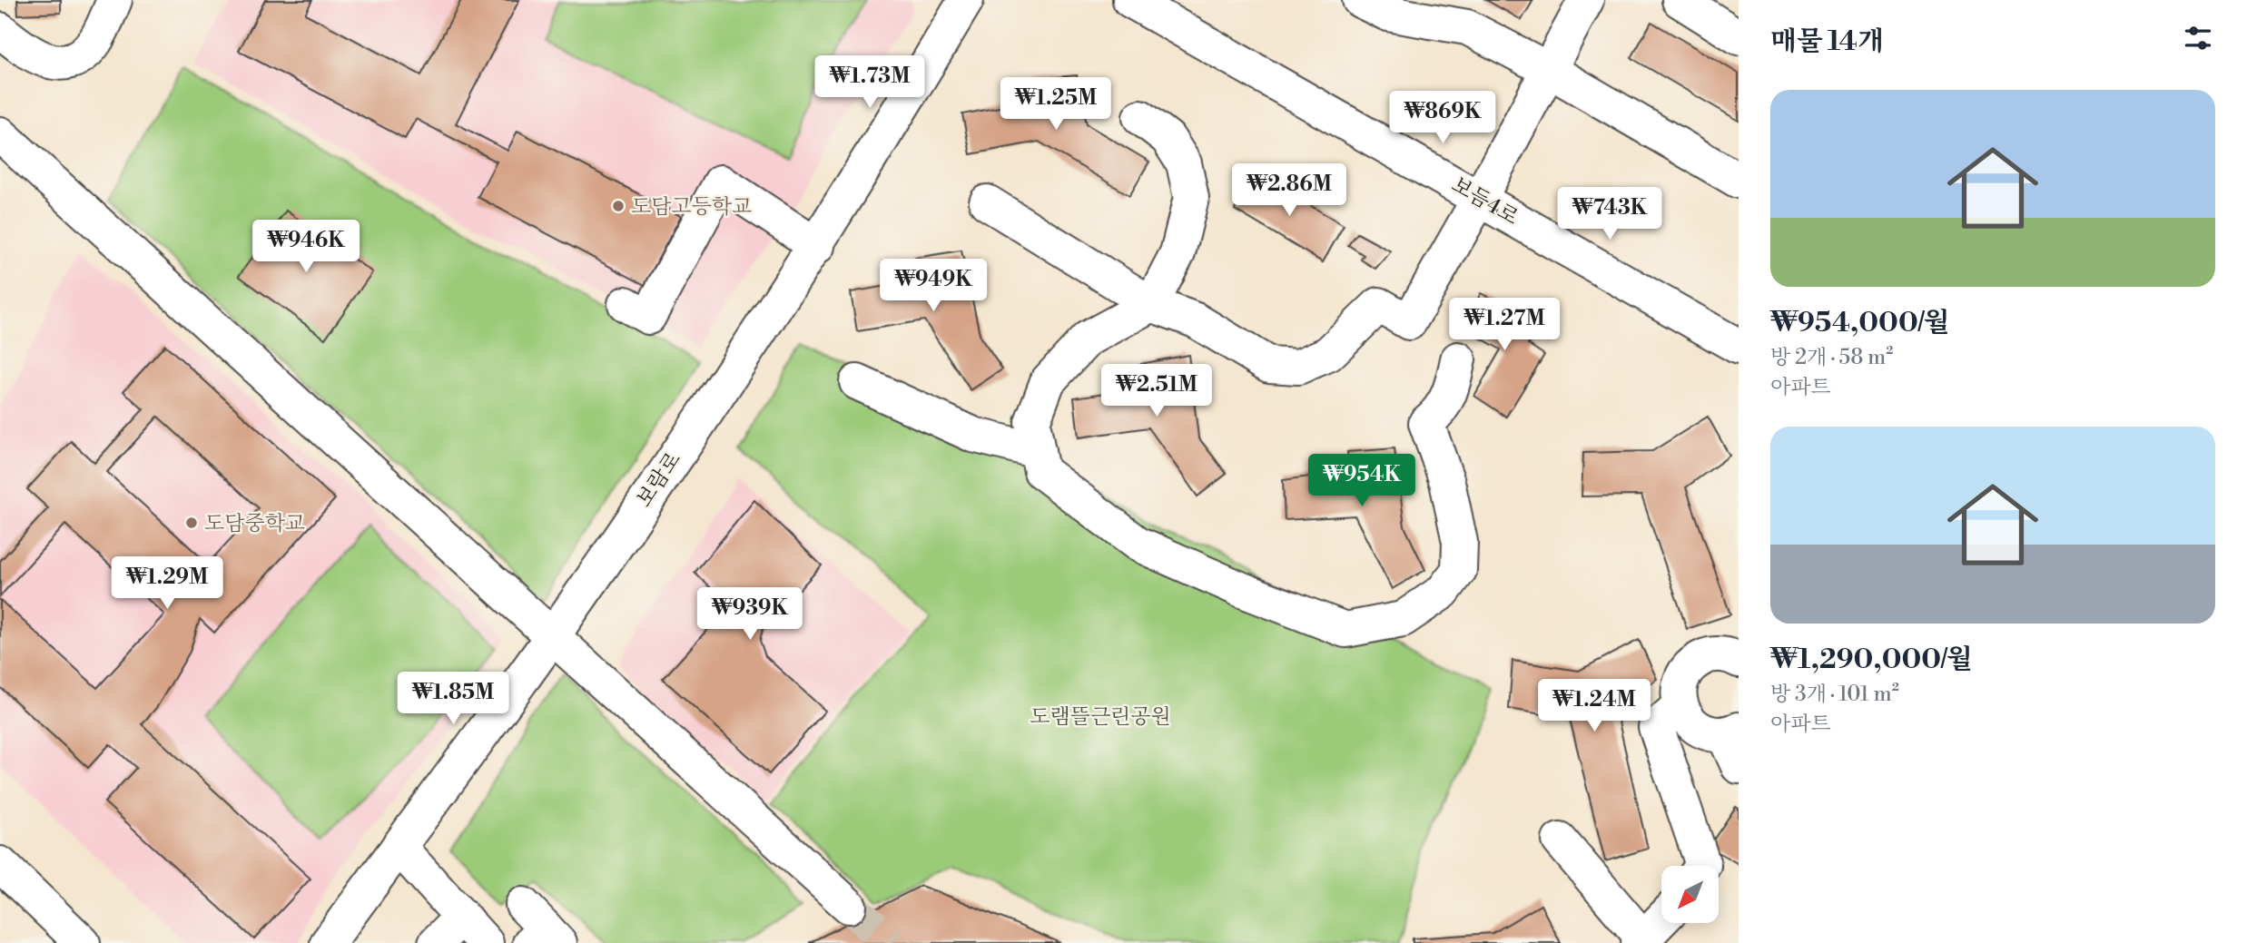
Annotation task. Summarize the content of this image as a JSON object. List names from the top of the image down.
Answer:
{
  "streets": {
    "street": ["보듬4로", "보람로"]
  },
  "parks": ["도램뜰근린공원"],
  "places": ["도담고등학교", "도담중학교"],
  "north": "bottom left",
  "page": {
    "heading": "매물 14개",
    "price": [
      "₩1.73M",
      "₩1.25M",
      "₩869K",
      "₩2.86M",
      "₩743K",
      "₩946K",
      "₩949K",
      "₩1.27M",
      "₩2.51M",
      "₩954K",
      "₩1.29M",
      "₩939K",
      "₩1.85M",
      "₩1.24M"
    ],
    "list": [
      {
        "name": "₩954,000/월",
        "note": "방 2개 · 58 m² · 아파트"
      },
      {
        "name": "₩1,290,000/월",
        "note": "방 3개 · 101 m² · 아파트"
      }
    ]
  }
}
